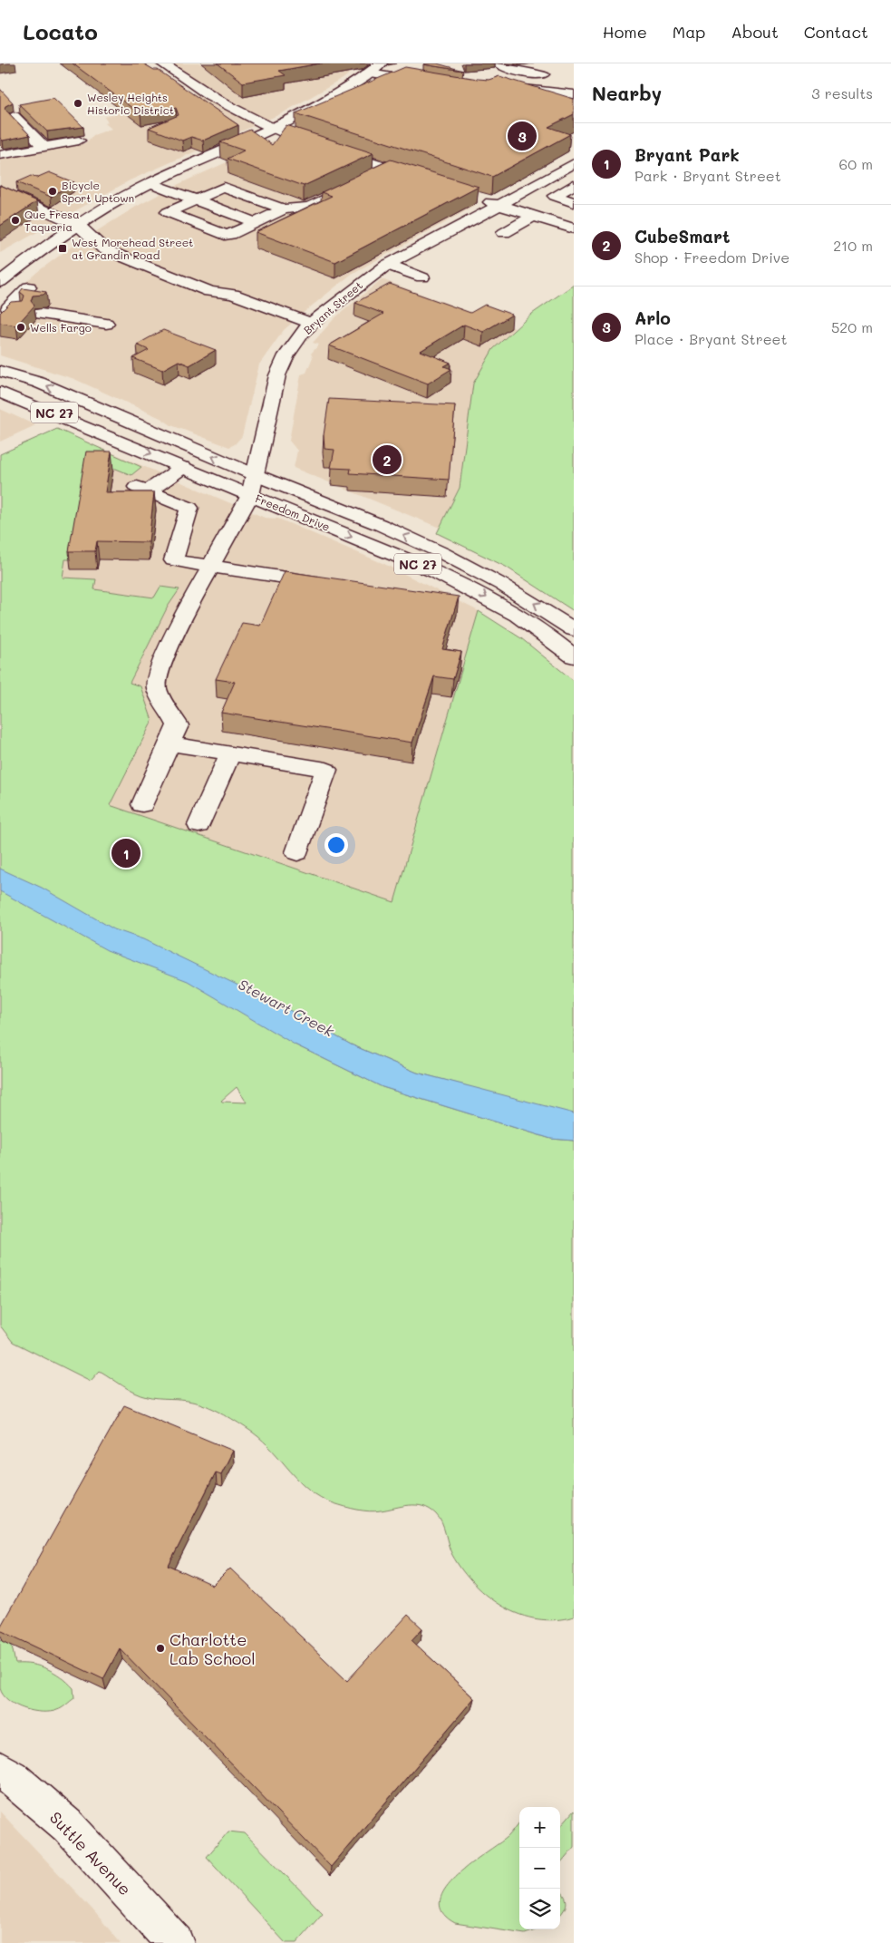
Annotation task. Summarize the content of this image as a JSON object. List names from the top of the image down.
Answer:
{
  "streets": {
    "street": [
      "Bryant Street",
      "NC 27",
      "Freedom Drive",
      "Suttle Avenue"
    ]
  },
  "crossings": [
    ["Bryant Street", "Freedom Drive"]
  ],
  "water": ["Stewart Creek"],
  "places": {
    "other": [
      "Wesley Heights Historic District",
      "Bicycle Sport Uptown",
      "Que Fresa Taqueria",
      "Wells Fargo",
      "Charlotte Lab School"
    ],
    "transit": ["West Morehead Street at Grandin Road"]
  },
  "page": {
    "header": "Locato",
    "nav": [
      "Home",
      "Map",
      "About",
      "Contact"
    ],
    "heading": ["Nearby", "3 results"],
    "pins": ["3", "2", "1"],
    "list": [
      {
        "mark": "1",
        "name": "Bryant Park",
        "note": "Park · Bryant Street",
        "value": "60 m"
      },
      {
        "mark": "2",
        "name": "CubeSmart",
        "note": "Shop · Freedom Drive",
        "value": "210 m"
      },
      {
        "mark": "3",
        "name": "Arlo",
        "note": "Place · Bryant Street",
        "value": "520 m"
      }
    ],
    "map_buttons": ["+", "−"]
  }
}
